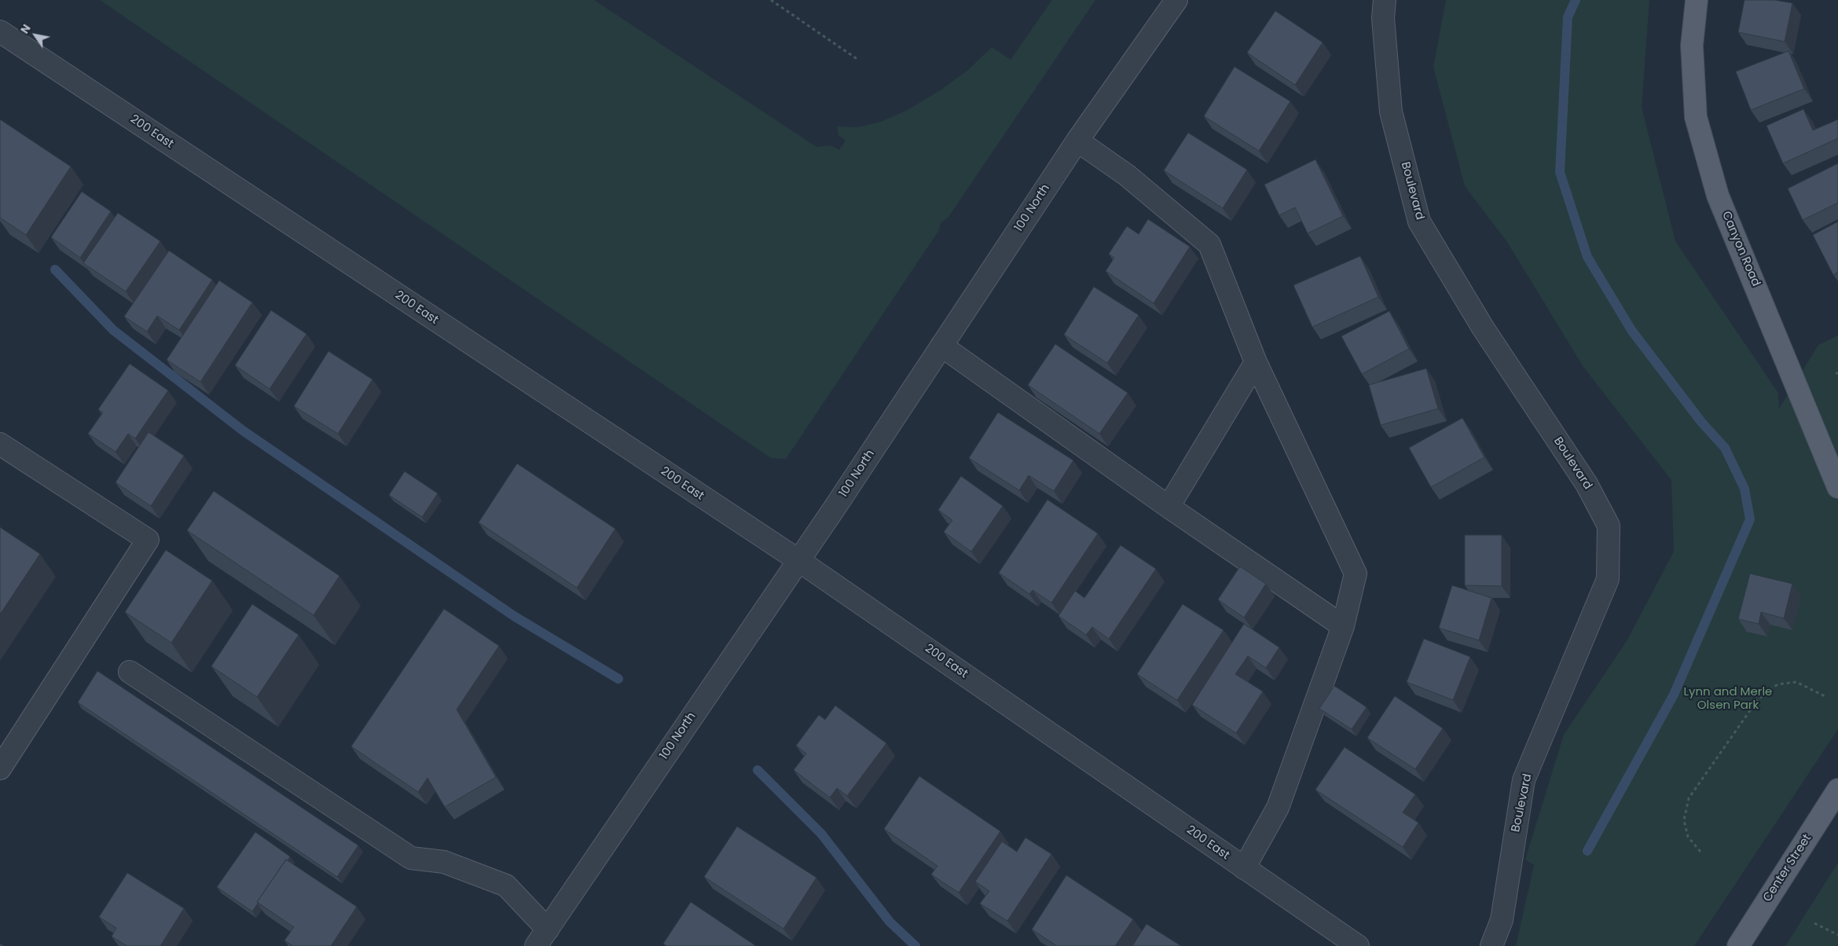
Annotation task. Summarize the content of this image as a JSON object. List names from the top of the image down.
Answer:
{
  "streets": {
    "main road": ["Canyon Road", "Center Street"],
    "street": ["200 East", "Boulevard", "100 North"]
  },
  "crossings": [
    ["200 East", "100 North"]
  ],
  "parks": ["Lynn and Merle Olsen Park"],
  "north": "top left"
}
